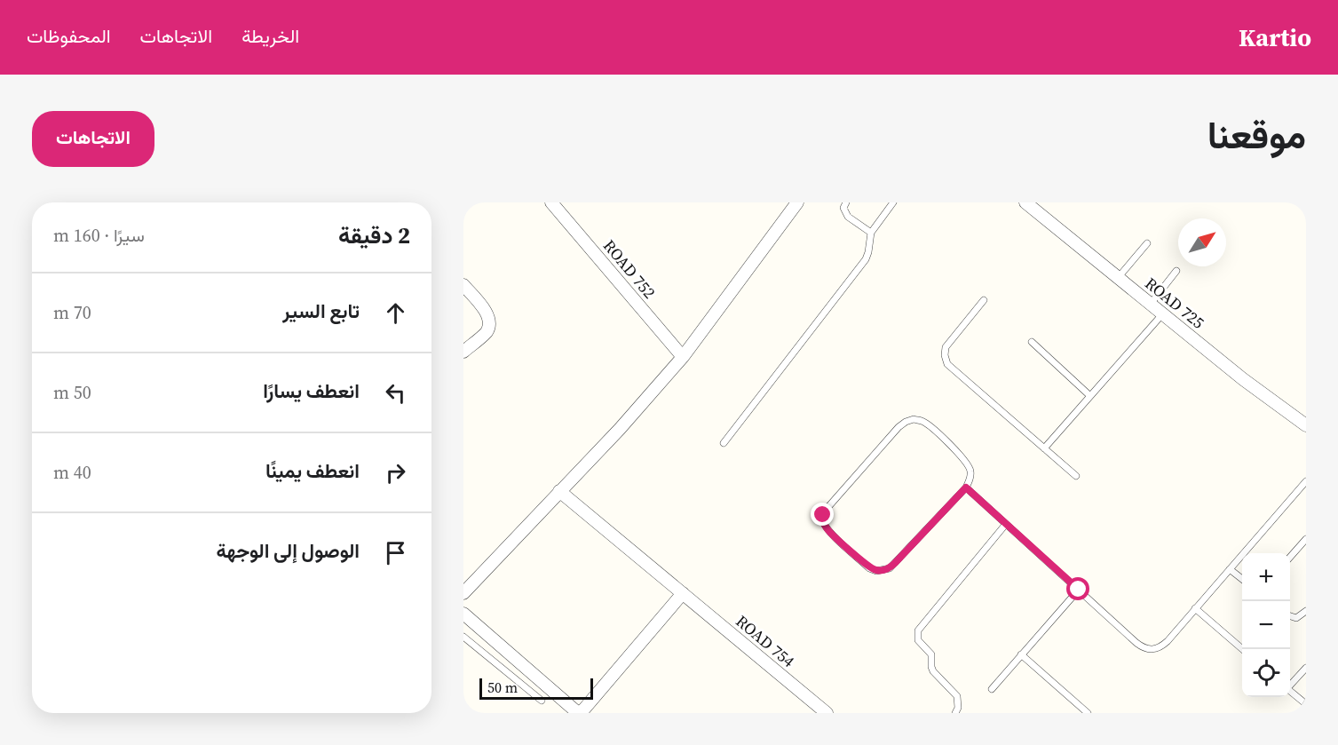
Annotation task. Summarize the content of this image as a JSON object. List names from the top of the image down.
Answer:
{
  "streets": {
    "street": ["ROAD 752", "ROAD 725", "ROAD 754"]
  },
  "scale_bar": "50 m",
  "north": "top right",
  "page": {
    "header": "Kartio",
    "nav": ["الخريطة", "الاتجاهات", "المحفوظات"],
    "title": "موقعنا",
    "buttons": "الاتجاهات",
    "heading": ["2 دقيقة", "سيرًا · 160 m"],
    "list": [
      ["تابع السير", "70 m"],
      ["انعطف يسارًا", "50 m"],
      ["انعطف يمينًا", "40 m"],
      "الوصول إلى الوجهة"
    ],
    "map_buttons": ["+", "−"],
    "scale": "50 m"
  }
}
